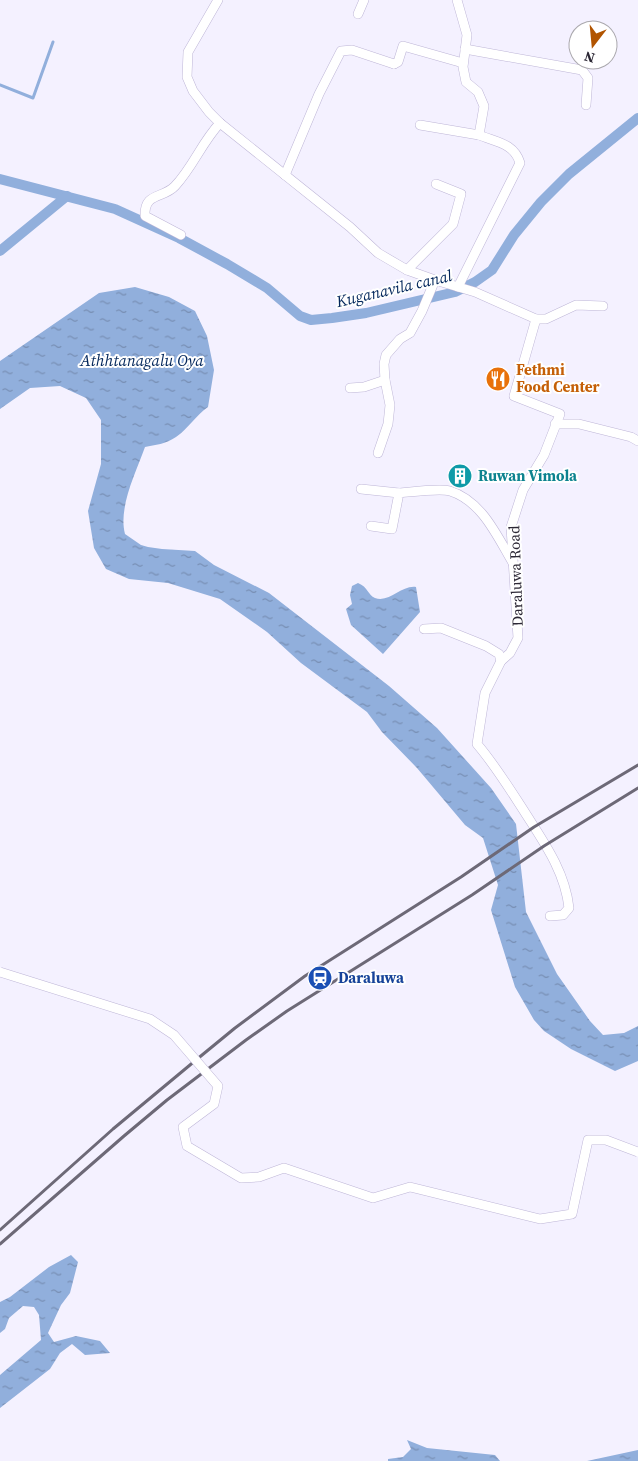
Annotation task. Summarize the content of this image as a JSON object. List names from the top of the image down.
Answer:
{
  "streets": {
    "street": ["Daraluwa Road"]
  },
  "water": ["Kuganavila canal", "Athhtanagalu Oya"],
  "places": {
    "restaurant": ["Fethmi Food Center"],
    "building": ["Ruwan Vimola"],
    "station": ["Daraluwa"]
  },
  "north": "bottom"
}
